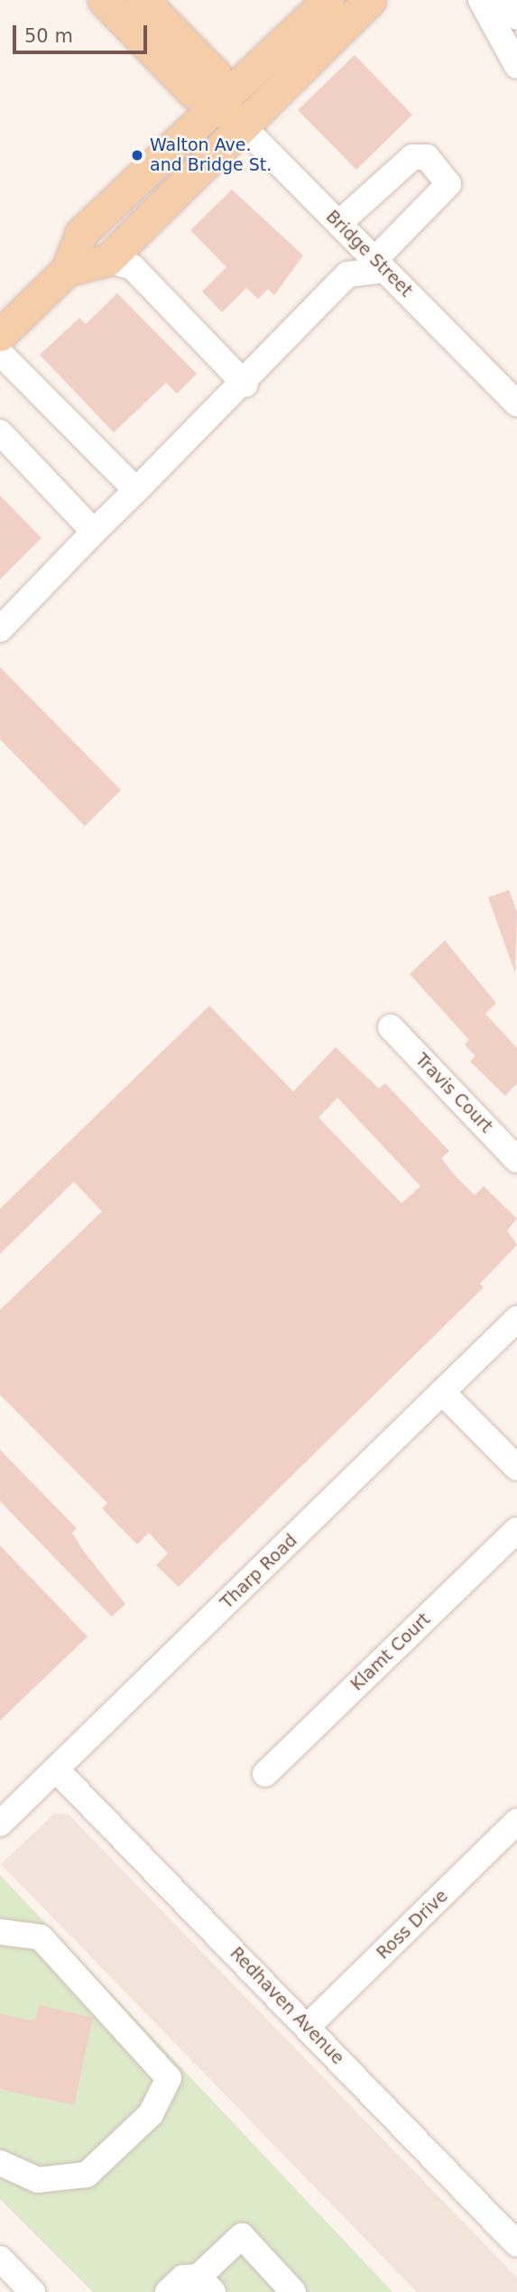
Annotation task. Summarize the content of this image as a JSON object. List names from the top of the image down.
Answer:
{
  "streets": {
    "main road": ["Bridge Street"],
    "street": [
      "Travis Court",
      "Tharp Road",
      "Klamt Court",
      "Ross Drive",
      "Redhaven Avenue"
    ]
  },
  "crossings": [
    ["Tharp Road", "Redhaven Avenue"],
    ["Ross Drive", "Redhaven Avenue"]
  ],
  "places": ["Walton Ave. and Bridge St."],
  "scale_bar": "50 m"
}
